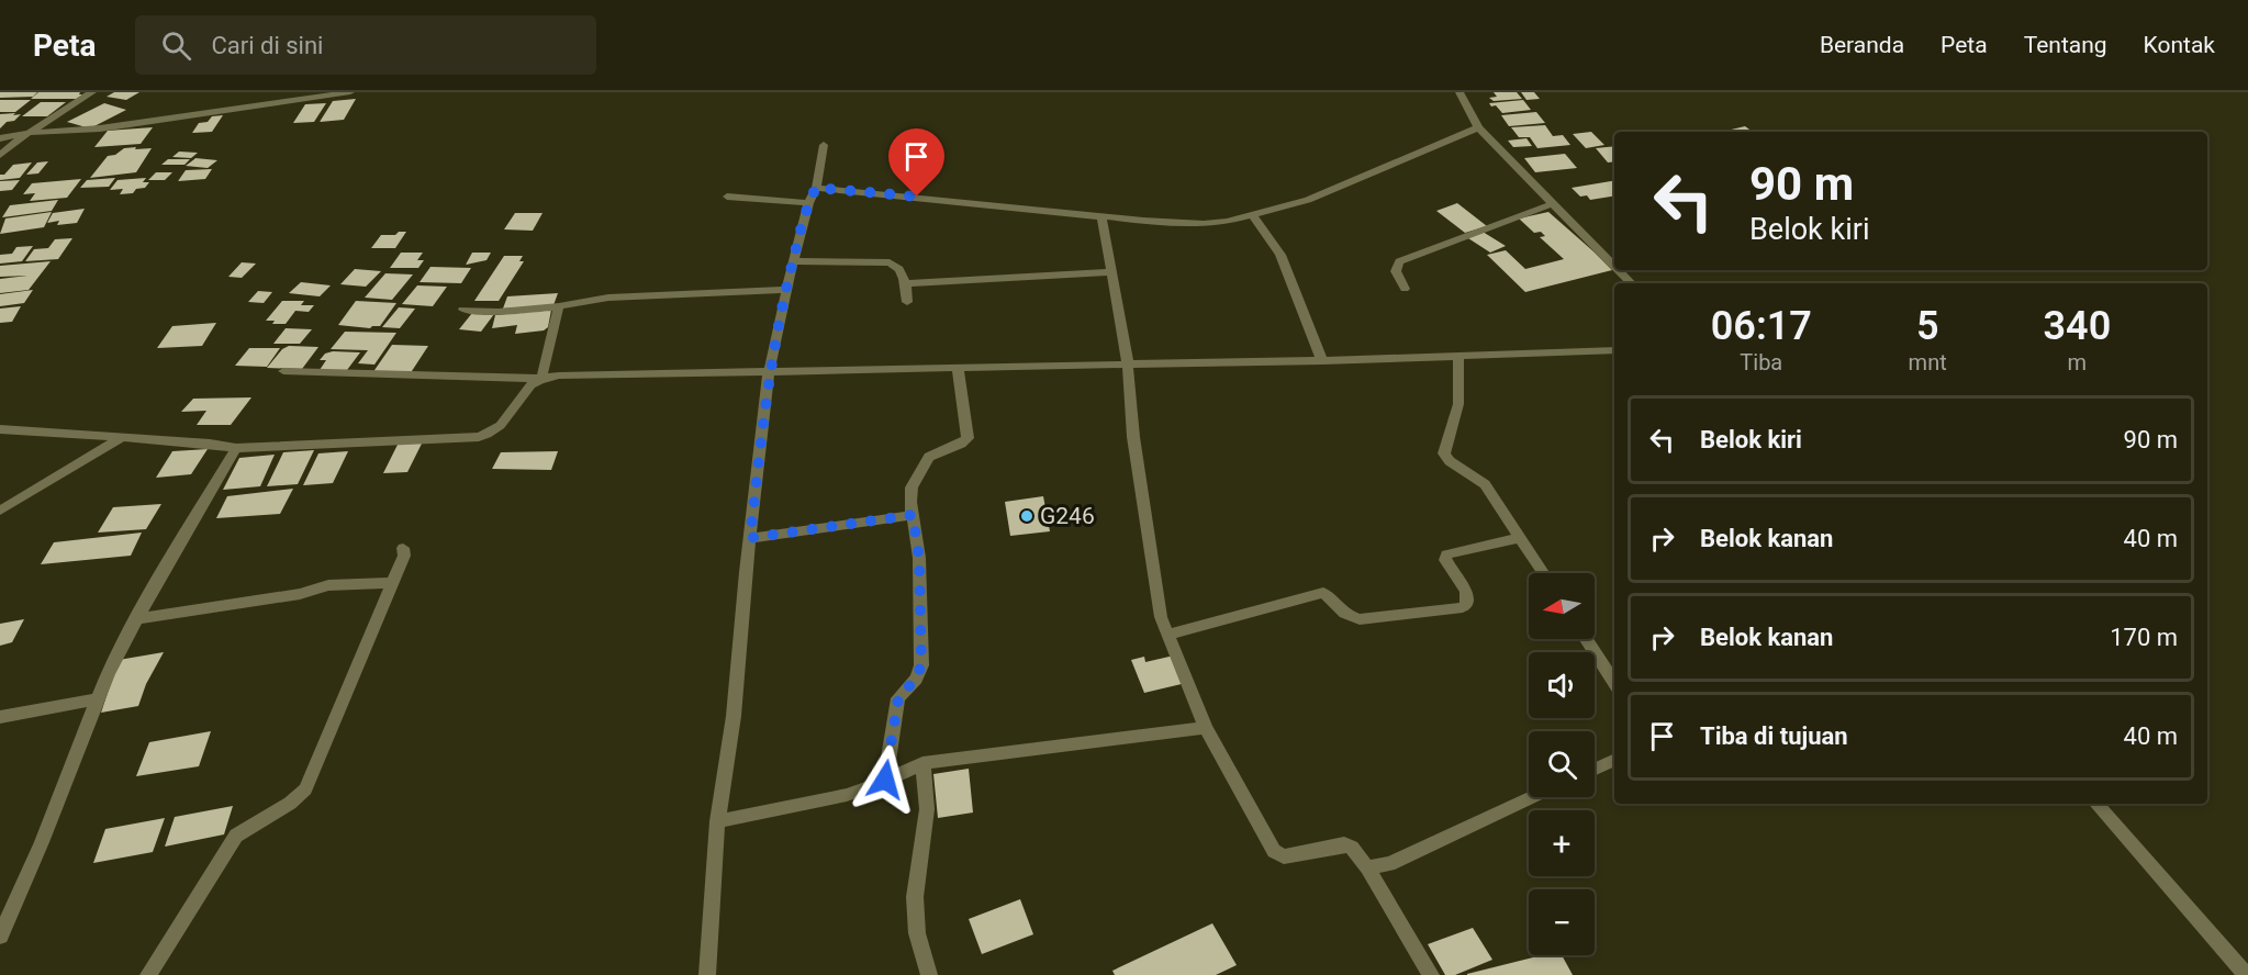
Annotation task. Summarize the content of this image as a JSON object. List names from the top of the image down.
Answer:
{
  "places": ["G246"],
  "north": "left",
  "page": {
    "header": "Peta",
    "search": "Cari di sini",
    "nav": [
      "Beranda",
      "Peta",
      "Tentang",
      "Kontak"
    ],
    "turn": ["90 m", "Belok kiri"],
    "eta": [
      "06:17",
      "Tiba",
      "5",
      "mnt",
      "340",
      "m"
    ],
    "list": [
      {
        "name": "Belok kiri",
        "value": "90 m"
      },
      {
        "name": "Belok kanan",
        "value": "40 m"
      },
      {
        "name": "Belok kanan",
        "value": "170 m"
      },
      {
        "name": "Tiba di tujuan",
        "value": "40 m"
      }
    ],
    "map_buttons": ["+", "−"]
  }
}
